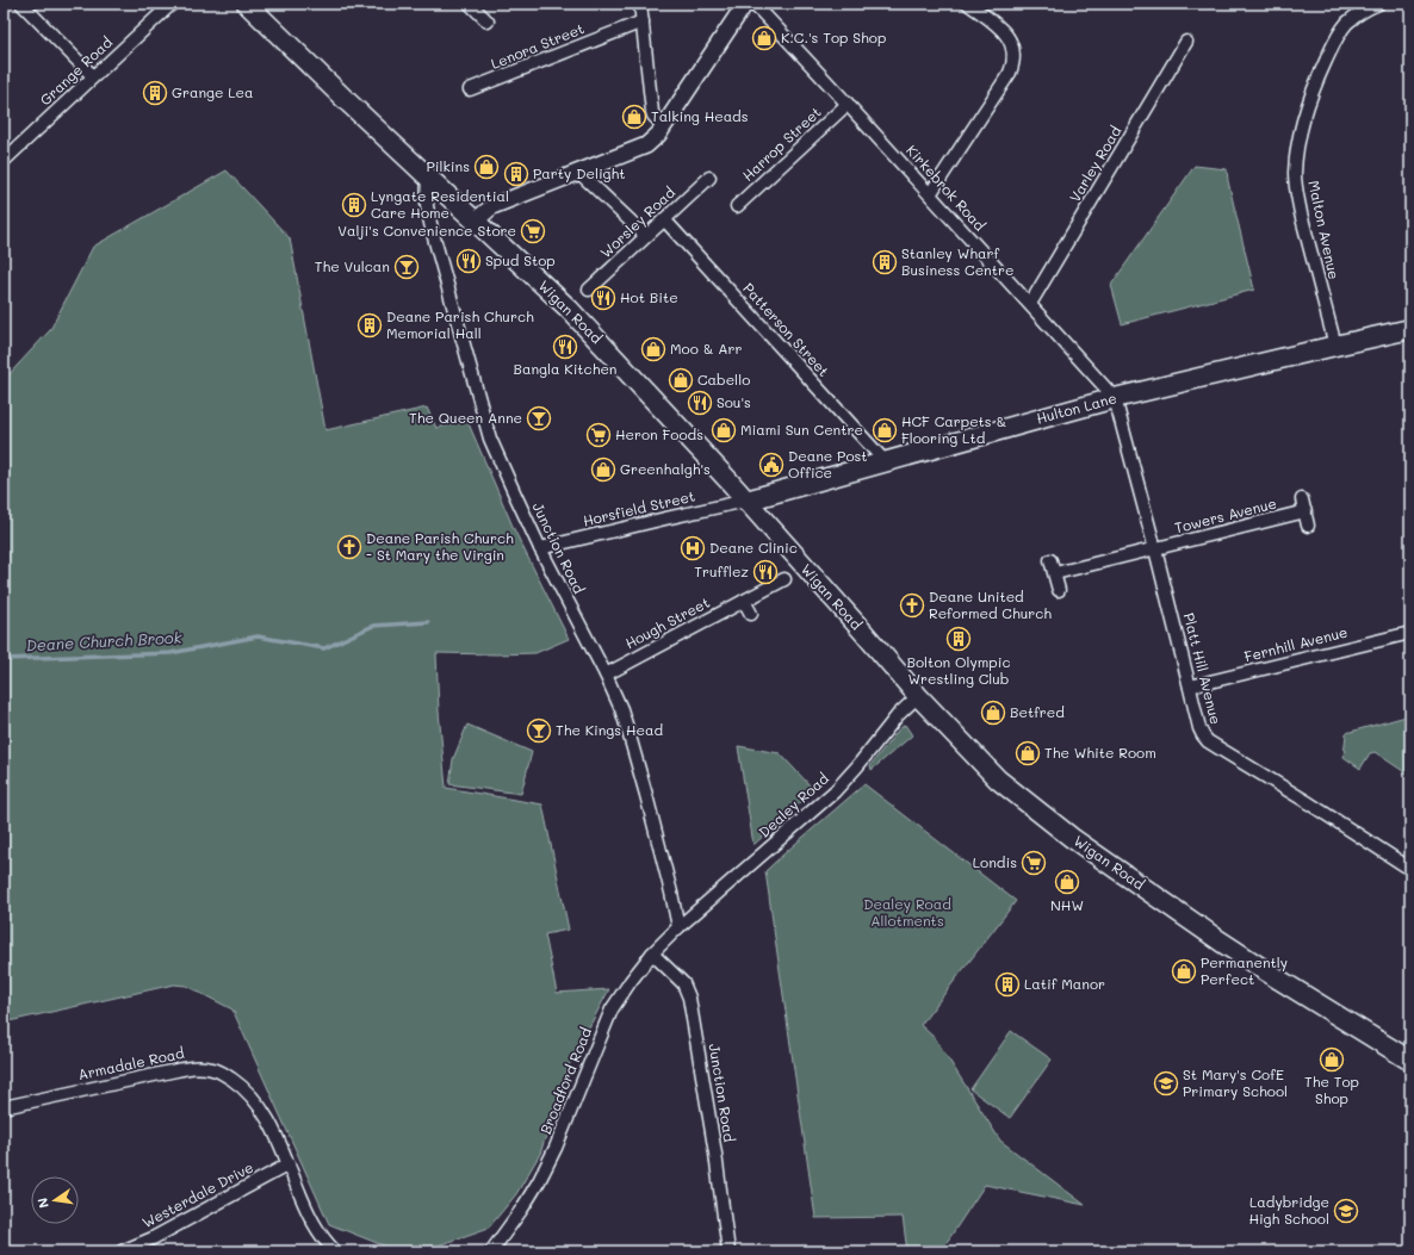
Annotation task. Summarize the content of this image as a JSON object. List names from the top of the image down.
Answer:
{
  "streets": {
    "main road": ["Wigan Road", "Hulton Lane"],
    "street": [
      "Lenora Street",
      "Grange Road",
      "Harrop Street",
      "Varley Road",
      "Kirkebrok Road",
      "Worsley Road",
      "Malton Avenue",
      "Patterson Street",
      "Horsfield Street",
      "Towers Avenue",
      "Junction Road",
      "Hough Street",
      "Fernhill Avenue",
      "Platt Hill Avenue",
      "Dealey Road",
      "Armadale Road",
      "Broadford Road",
      "Westerdale Drive"
    ]
  },
  "crossings": [
    ["Harrop Street", "Kirkebrok Road"],
    ["Varley Road", "Kirkebrok Road"],
    ["Kirkebrok Road", "Hulton Lane"],
    ["Kirkebrok Road", "Platt Hill Avenue"],
    ["Worsley Road", "Patterson Street"],
    ["Malton Avenue", "Hulton Lane"],
    ["Wigan Road", "Hulton Lane"],
    ["Wigan Road", "Horsfield Street"],
    ["Wigan Road", "Junction Road"],
    ["Wigan Road", "Dealey Road"],
    ["Patterson Street", "Hulton Lane"],
    ["Hulton Lane", "Horsfield Street"],
    ["Hulton Lane", "Platt Hill Avenue"],
    ["Horsfield Street", "Junction Road"],
    ["Towers Avenue", "Platt Hill Avenue"],
    ["Junction Road", "Hough Street"],
    ["Junction Road", "Dealey Road"],
    ["Junction Road", "Broadford Road"],
    ["Fernhill Avenue", "Platt Hill Avenue"],
    ["Dealey Road", "Broadford Road"],
    ["Armadale Road", "Westerdale Drive"]
  ],
  "water": ["Deane Church Brook"],
  "parks": ["Dealey Road Allotments"],
  "places": {
    "shop": [
      "K.C.'s Top Shop",
      "Talking Heads",
      "Pilkins",
      "Moo & Arr",
      "Cabello",
      "Miami Sun Centre",
      "HCF Carpets & Flooring Ltd",
      "Greenhalgh's",
      "Betfred",
      "The White Room",
      "NHW",
      "Permanently Perfect",
      "The Top Shop"
    ],
    "building": [
      "Grange Lea",
      "Party Delight",
      "Lyngate Residential Care Home",
      "Stanley Wharf Business Centre",
      "Deane Parish Church Memorial Hall",
      "Bolton Olympic Wrestling Club",
      "Latif Manor"
    ],
    "supermarket": ["Valji's Convenience Store", "Heron Foods", "Londis"],
    "restaurant": [
      "Spud Stop",
      "Hot Bite",
      "Bangla Kitchen",
      "Sou's",
      "Trufflez"
    ],
    "bar": ["The Vulcan", "The Queen Anne", "The Kings Head"],
    "public building": ["Deane Post Office"],
    "church": ["Deane Parish Church - St Mary the Virgin", "Deane United Reformed Church"],
    "hospital": ["Deane Clinic"],
    "school or university": ["St Mary's CofE Primary School", "Ladybridge High School"]
  },
  "north": "left"
}
